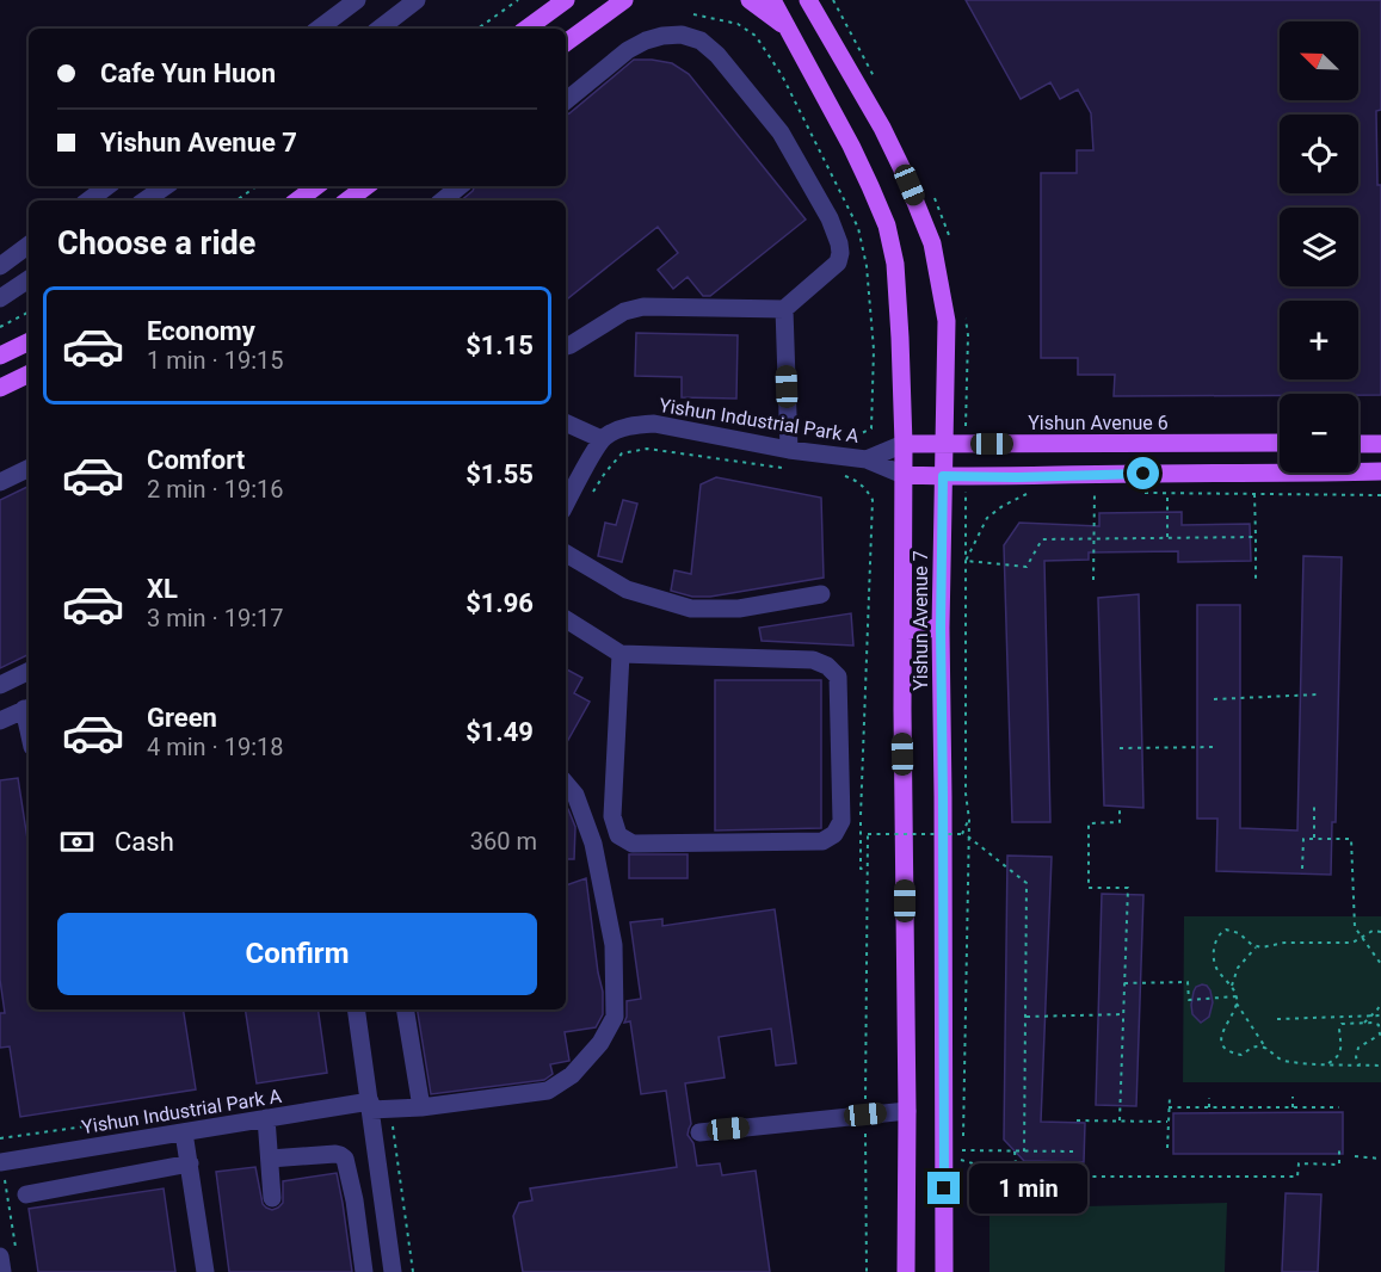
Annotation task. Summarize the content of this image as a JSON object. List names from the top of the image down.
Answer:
{
  "streets": {
    "main road": ["Yishun Avenue 6", "Yishun Avenue 7"],
    "street": ["Yishun Industrial Park A"]
  },
  "crossings": [
    ["Yishun Industrial Park A", "Yishun Avenue 6"],
    ["Yishun Industrial Park A", "Yishun Avenue 7"],
    ["Yishun Avenue 6", "Yishun Avenue 7"]
  ],
  "north": "top left",
  "page": {
    "map_buttons": ["+", "−"],
    "banner": ["Cafe Yun Huon", "Yishun Avenue 7"],
    "heading": "Choose a ride",
    "list": [
      {
        "name": "Economy",
        "note": "1 min · 19:15",
        "value": "$1.15"
      },
      {
        "name": "Comfort",
        "note": "2 min · 19:16",
        "value": "$1.55"
      },
      {
        "name": "XL",
        "note": "3 min · 19:17",
        "value": "$1.96"
      },
      {
        "name": "Green",
        "note": "4 min · 19:18",
        "value": "$1.49"
      }
    ],
    "pay": ["Cash", "360 m"],
    "buttons": "Confirm",
    "bubble": "1 min"
  }
}
